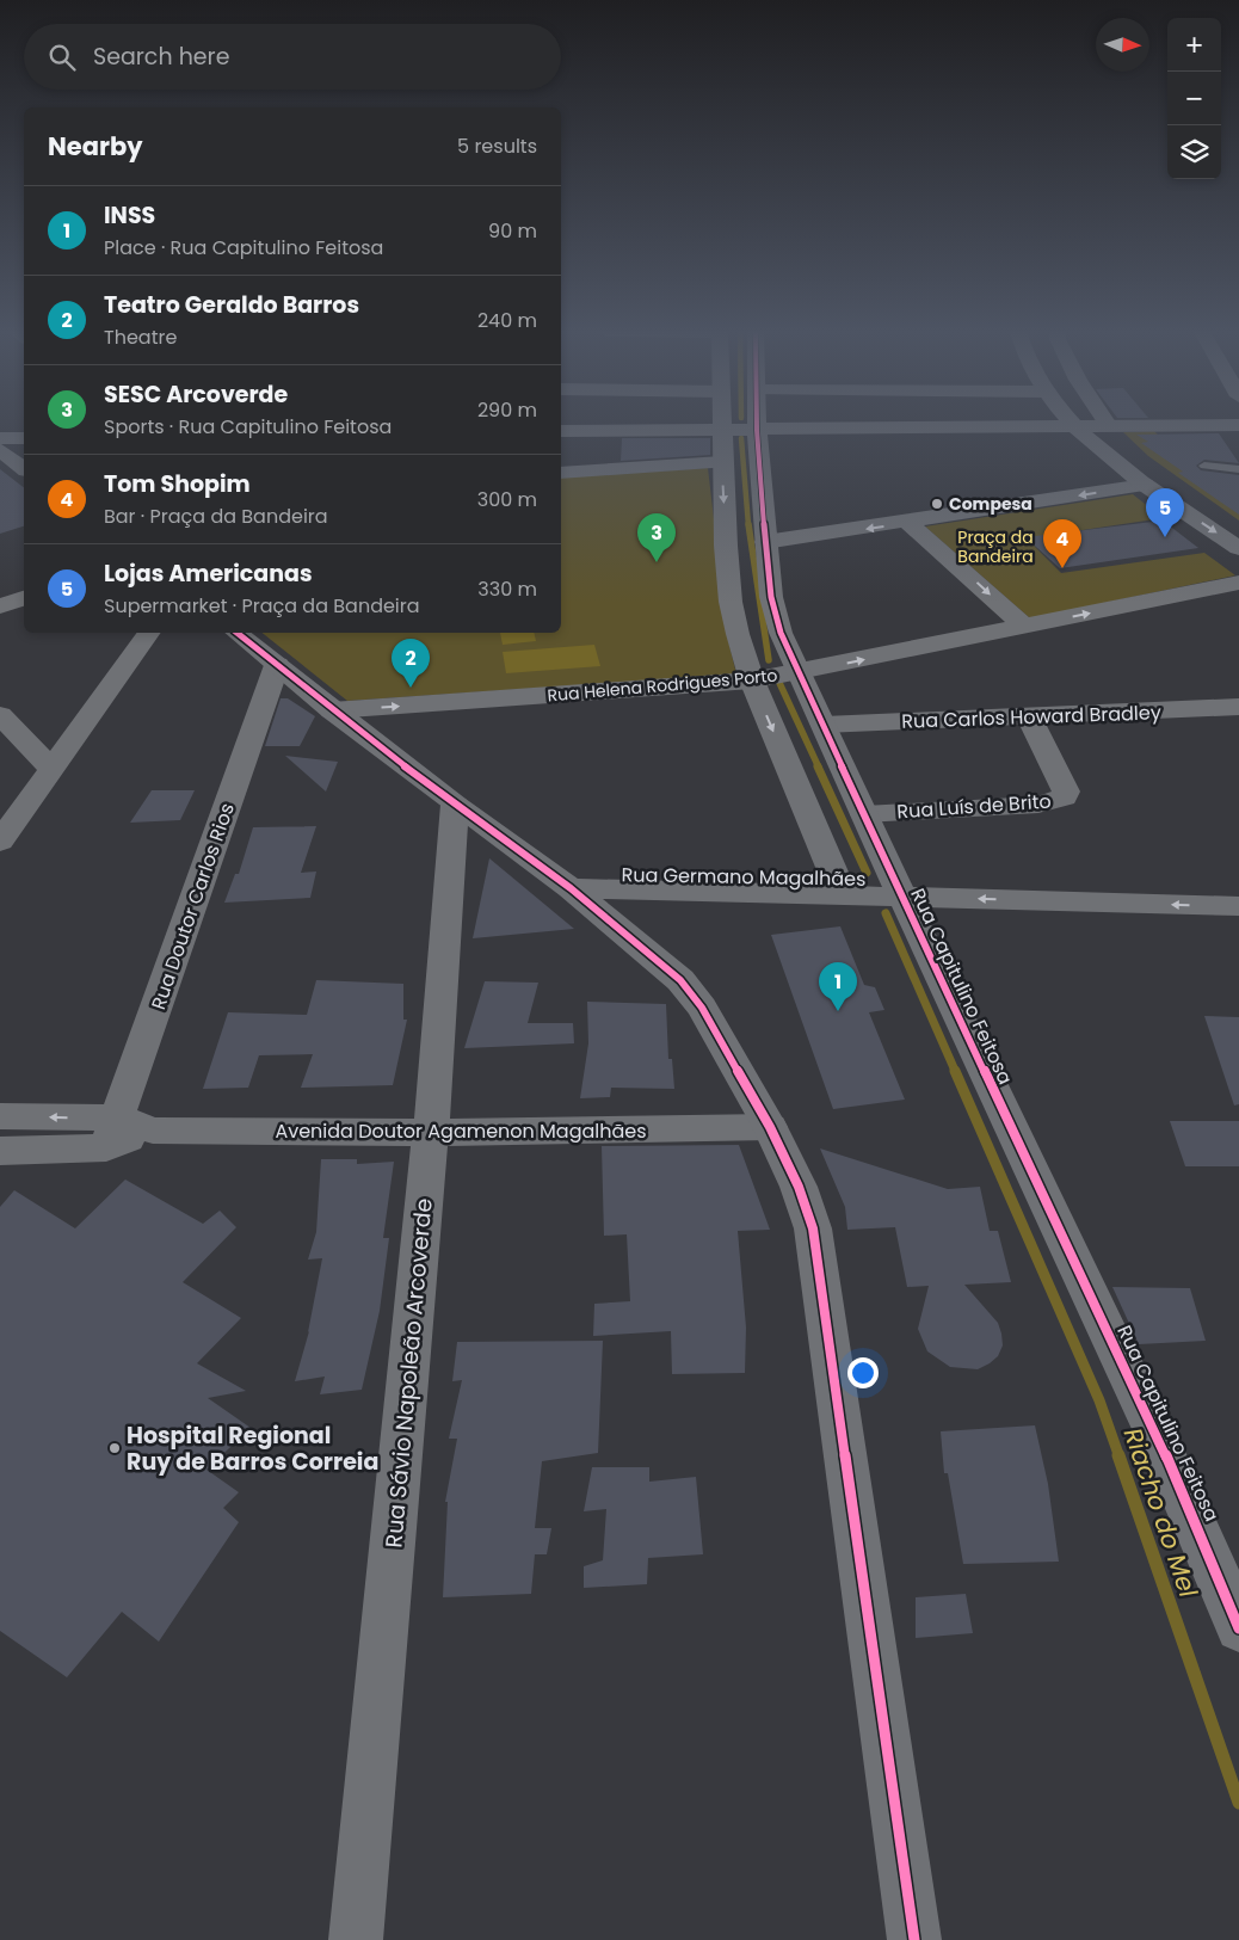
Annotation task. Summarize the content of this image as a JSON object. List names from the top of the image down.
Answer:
{
  "streets": {
    "street": [
      "Rua Helena Rodrigues Porto",
      "Rua Carlos Howard Bradley",
      "Rua Luís de Brito",
      "Rua Germano Magalhães",
      "Rua Doutor Carlos Rios",
      "Rua Capitulino Feitosa",
      "Avenida Doutor Agamenon Magalhães",
      "Rua Sávio Napoleão Arcoverde"
    ]
  },
  "crossings": [
    ["Rua Helena Rodrigues Porto", "Rua Capitulino Feitosa"],
    ["Rua Carlos Howard Bradley", "Rua Luís de Brito"],
    ["Rua Carlos Howard Bradley", "Rua Capitulino Feitosa"],
    ["Rua Luís de Brito", "Rua Capitulino Feitosa"],
    ["Rua Germano Magalhães", "Rua Capitulino Feitosa"],
    ["Rua Doutor Carlos Rios", "Avenida Doutor Agamenon Magalhães"],
    ["Avenida Doutor Agamenon Magalhães", "Rua Sávio Napoleão Arcoverde"]
  ],
  "one_way": ["Rua Germano Magalhães"],
  "water": ["Riacho do Mel"],
  "parks": ["Praça da Bandeira"],
  "places": ["Compesa", "Hospital Regional Ruy de Barros Correia"],
  "north": "right",
  "page": {
    "map_buttons": ["+", "−"],
    "search": "Search here",
    "heading": ["Nearby", "5 results"],
    "list": [
      {
        "mark": "1",
        "name": "INSS",
        "note": "Place · Rua Capitulino Feitosa",
        "value": "90 m"
      },
      {
        "mark": "2",
        "name": "Teatro Geraldo Barros",
        "note": "Theatre",
        "value": "240 m"
      },
      {
        "mark": "3",
        "name": "SESC Arcoverde",
        "note": "Sports · Rua Capitulino Feitosa",
        "value": "290 m"
      },
      {
        "mark": "4",
        "name": "Tom Shopim",
        "note": "Bar · Praça da Bandeira",
        "value": "300 m"
      },
      {
        "mark": "5",
        "name": "Lojas Americanas",
        "note": "Supermarket · Praça da Bandeira",
        "value": "330 m"
      }
    ],
    "pins": [
      "5",
      "3",
      "4",
      "2",
      "1"
    ]
  }
}
